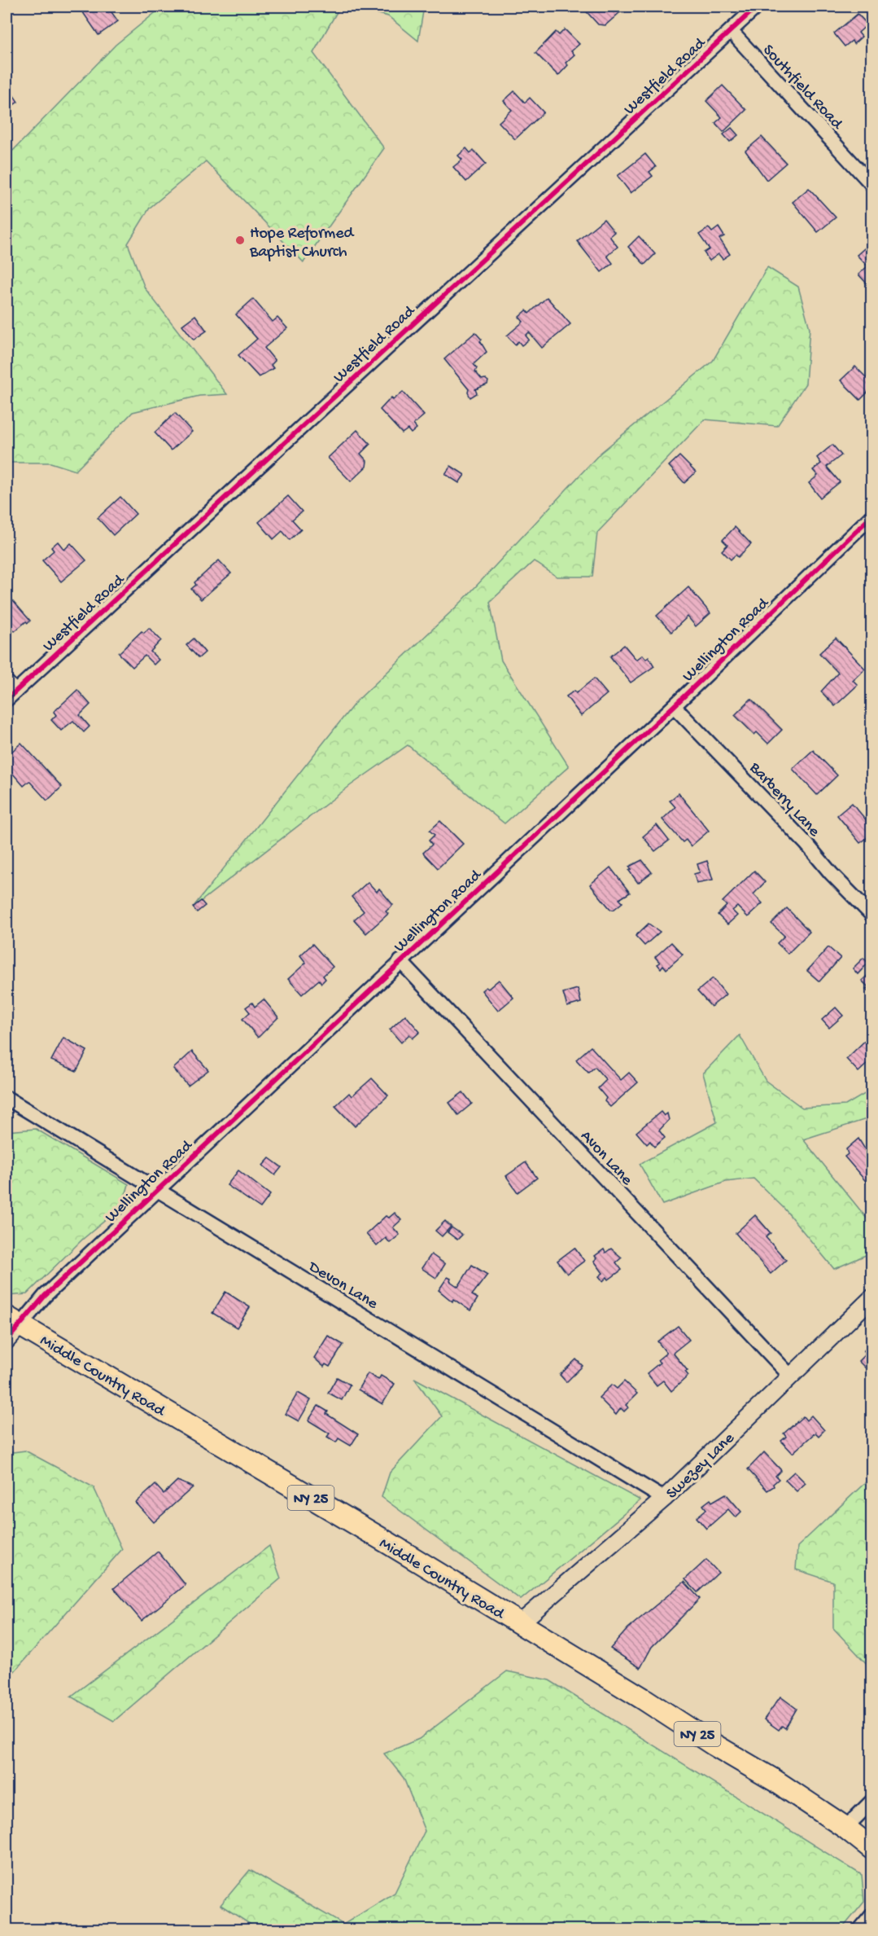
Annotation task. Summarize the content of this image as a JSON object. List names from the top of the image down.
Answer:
{
  "streets": {
    "main road": ["Middle Country Road", "NY 25"],
    "street": [
      "Westfield Road",
      "Southfield Road",
      "Wellington Road",
      "Barberry Lane",
      "Avon Lane",
      "Devon Lane",
      "Swezey Lane"
    ]
  },
  "crossings": [
    ["Westfield Road", "Southfield Road"],
    ["Wellington Road", "Barberry Lane"],
    ["Wellington Road", "Avon Lane"],
    ["Wellington Road", "Devon Lane"],
    ["Wellington Road", "Middle Country Road"],
    ["Avon Lane", "Swezey Lane"],
    ["Devon Lane", "Swezey Lane"],
    ["Middle Country Road", "Swezey Lane"]
  ],
  "places": ["Hope Reformed Baptist Church"]
}
